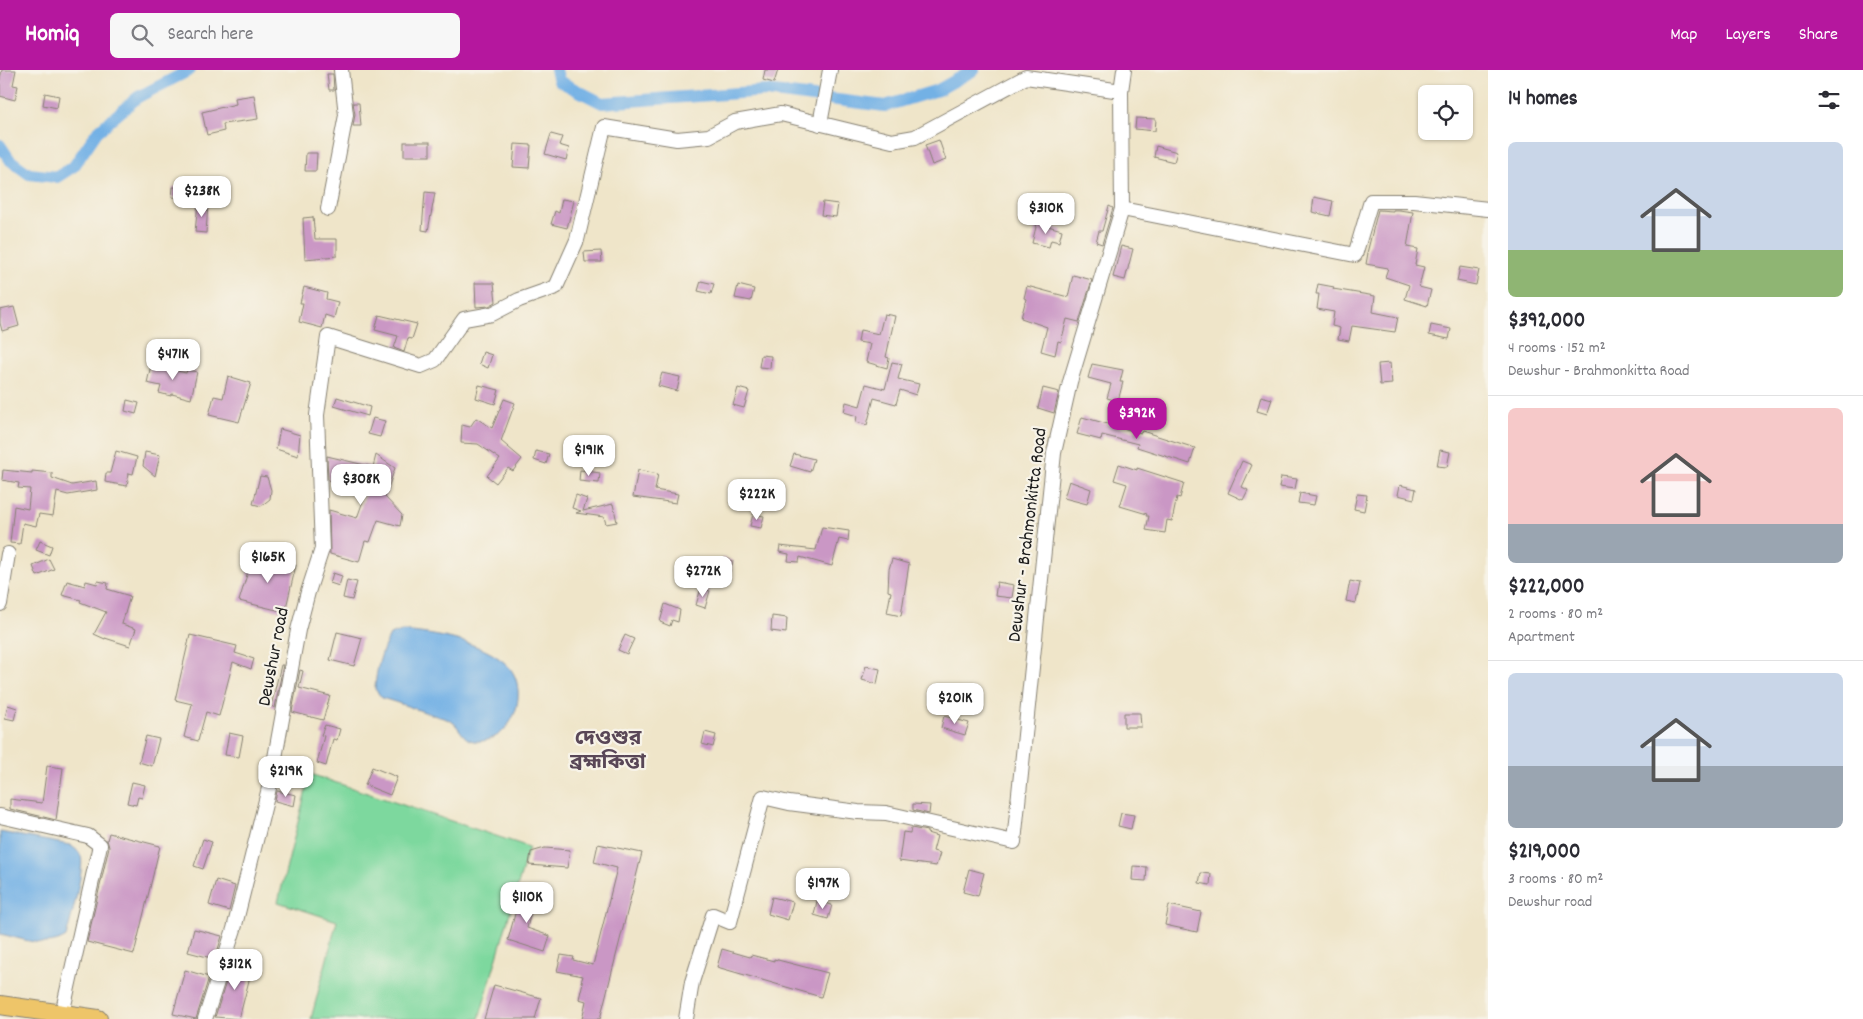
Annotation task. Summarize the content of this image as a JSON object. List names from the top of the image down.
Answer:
{
  "streets": {
    "street": ["Dewshur - Brahmonkitta Road", "Dewshur road"]
  },
  "districts": ["দেওশুর ব্রহ্মকিত্তা"],
  "page": {
    "header": "Homiq",
    "search": "Search here",
    "nav": ["Map", "Layers", "Share"],
    "heading": "14 homes",
    "list": [
      {
        "name": "$392,000",
        "note": "4 rooms · 152 m² · Dewshur - Brahmonkitta Road"
      },
      {
        "name": "$222,000",
        "note": "2 rooms · 80 m² · Apartment"
      },
      {
        "name": "$219,000",
        "note": "3 rooms · 80 m² · Dewshur road"
      }
    ],
    "price": [
      "$238K",
      "$310K",
      "$471K",
      "$392K",
      "$191K",
      "$308K",
      "$222K",
      "$165K",
      "$272K",
      "$201K",
      "$219K",
      "$197K",
      "$110K",
      "$312K"
    ]
  }
}
